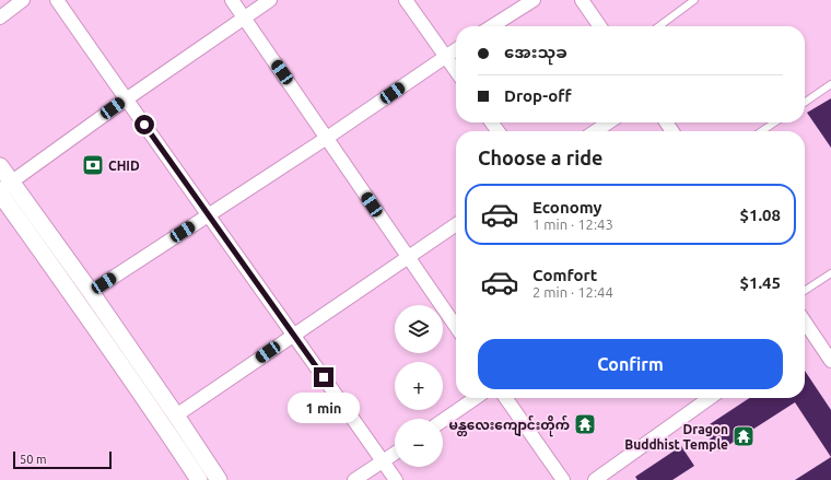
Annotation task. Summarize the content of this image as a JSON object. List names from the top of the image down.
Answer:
{
  "places": {
    "bank": ["CHID"],
    "temple": ["မန္တလေးကျောင်းတိုက်", "Dragon Buddhist Temple"]
  },
  "scale_bar": "50 m",
  "page": {
    "banner": ["အေးသုခ", "Drop-off"],
    "heading": "Choose a ride",
    "list": [
      {
        "name": "Economy",
        "note": "1 min · 12:43",
        "value": "$1.08"
      },
      {
        "name": "Comfort",
        "note": "2 min · 12:44",
        "value": "$1.45"
      }
    ],
    "map_buttons": ["+", "−"],
    "buttons": "Confirm",
    "bubble": "1 min",
    "scale": "50 m"
  }
}
